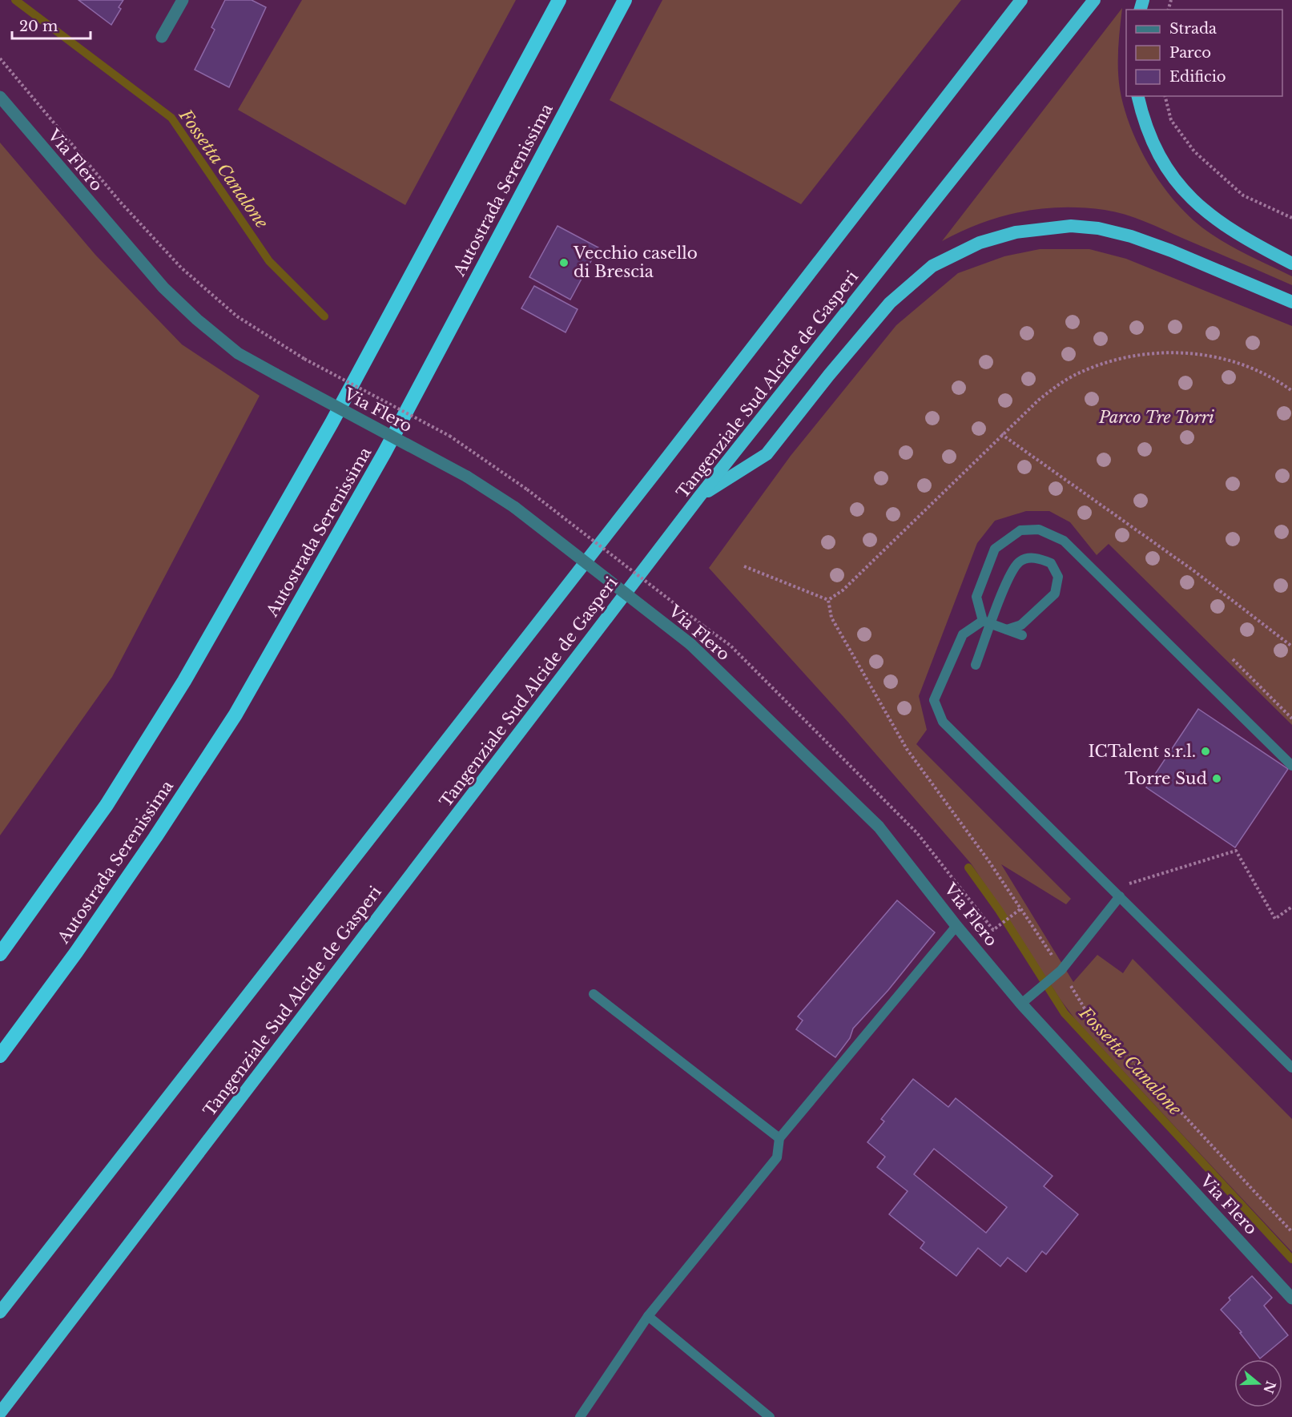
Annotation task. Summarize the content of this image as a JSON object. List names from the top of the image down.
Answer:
{
  "streets": {
    "highway": ["Autostrada Serenissima", "Tangenziale Sud Alcide de Gasperi"],
    "street": ["Via Flero"]
  },
  "water": ["Fossetta Canalone"],
  "parks": ["Parco Tre Torri"],
  "places": ["Vecchio casello di Brescia", "ICTalent s.r.l.", "Torre Sud"],
  "legend": ["Strada", "Parco", "Edificio"],
  "scale_bar": "20 m",
  "north": "right"
}
